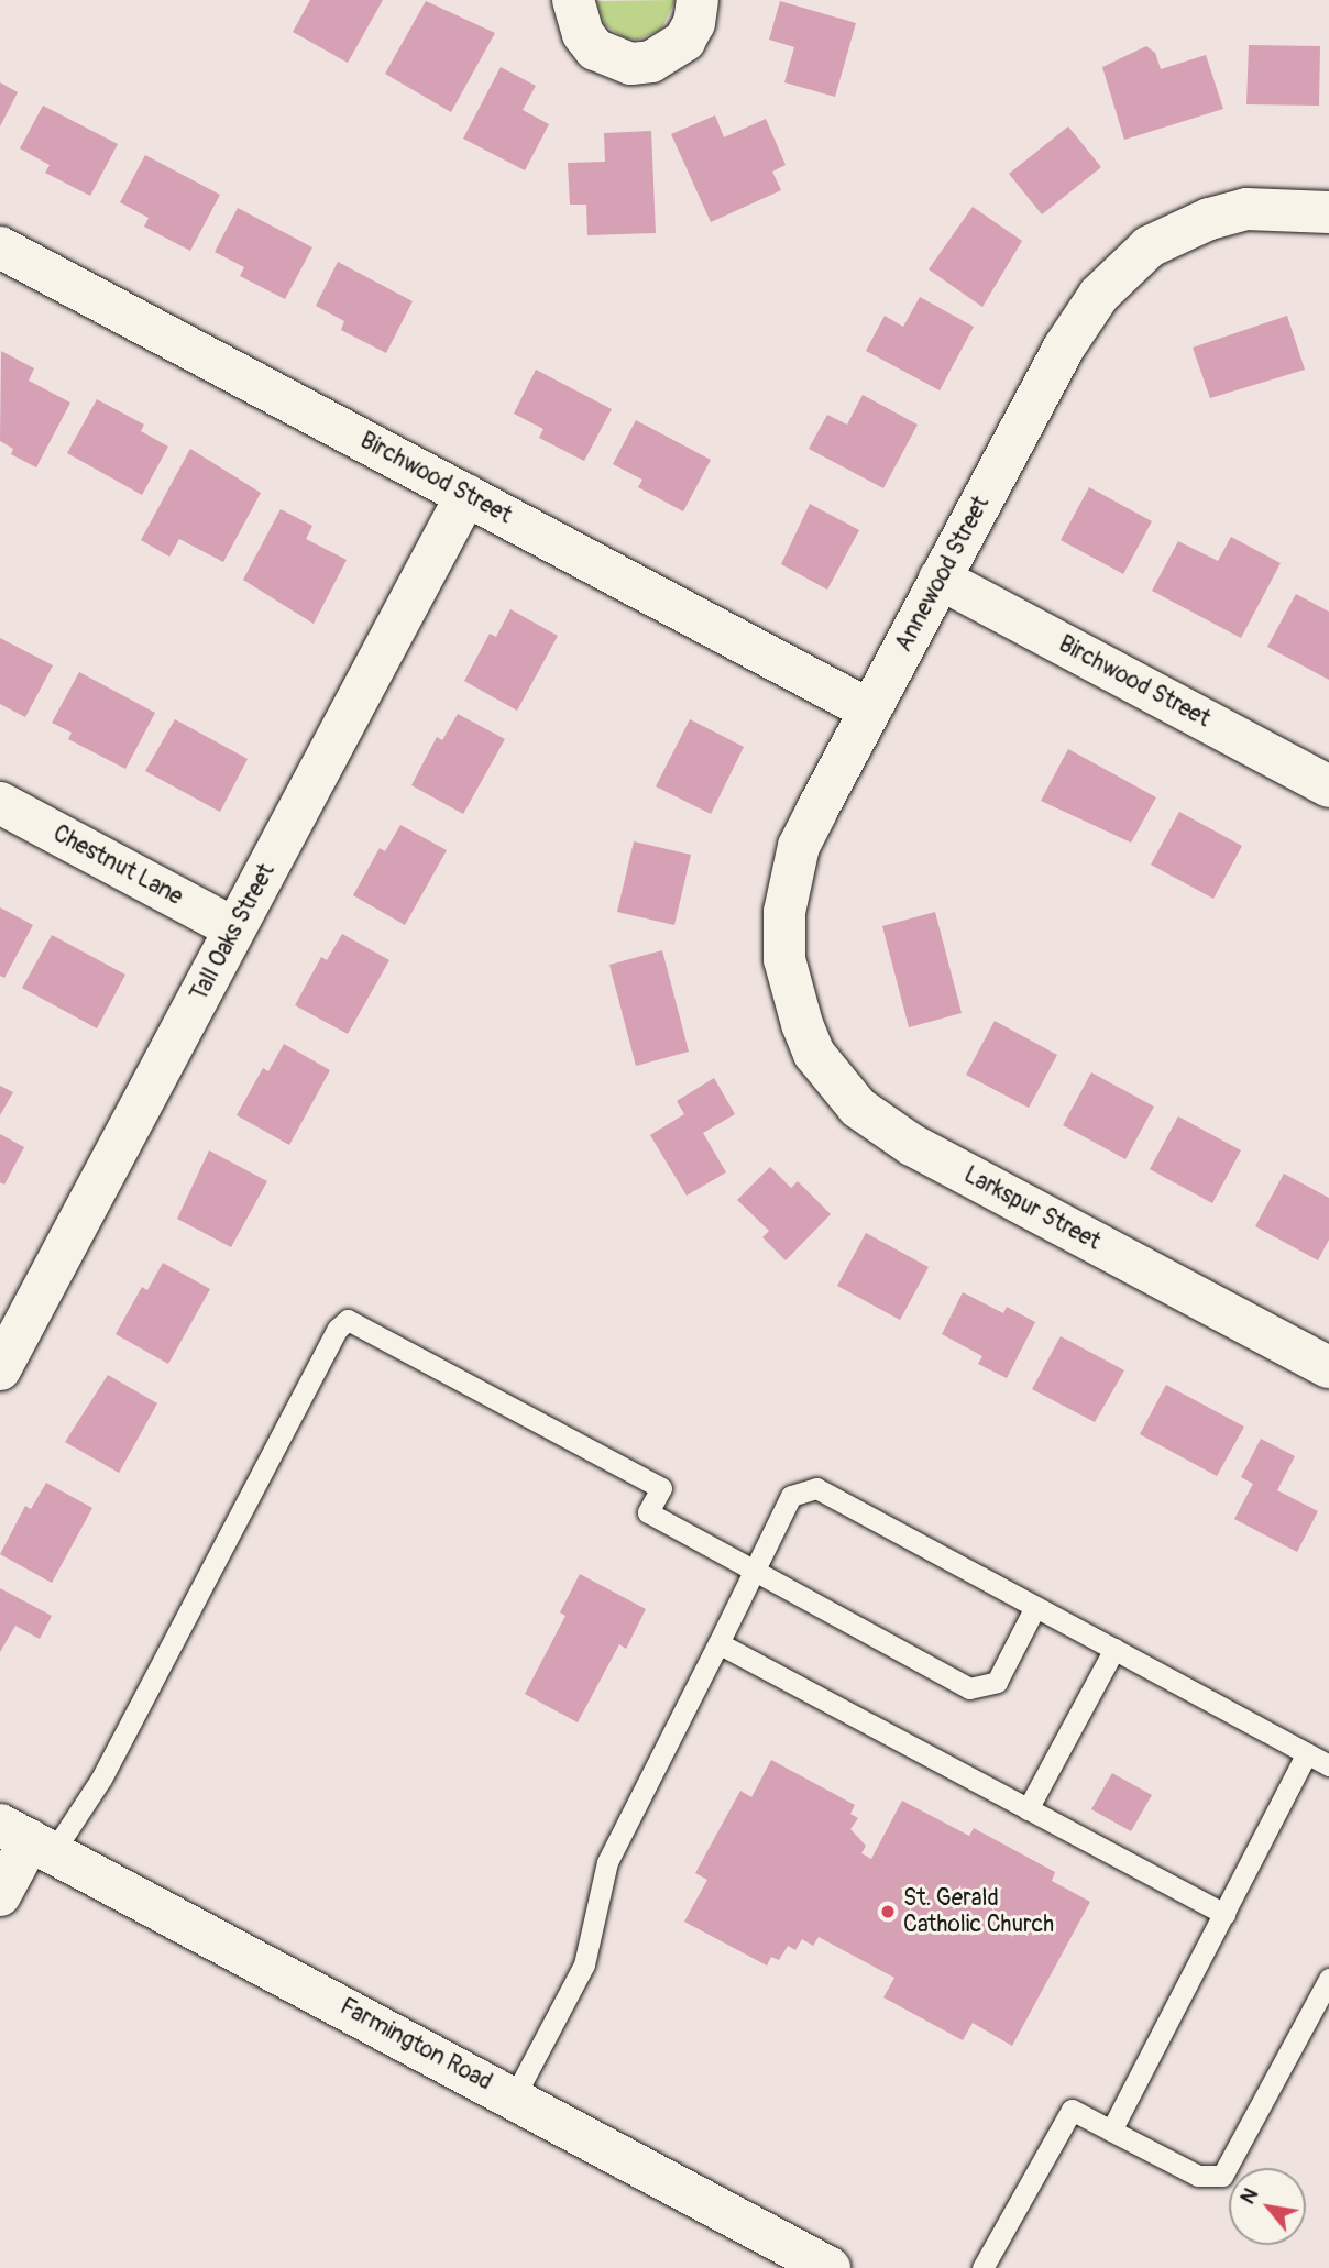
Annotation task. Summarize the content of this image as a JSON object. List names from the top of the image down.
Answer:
{
  "streets": {
    "street": [
      "Birchwood Street",
      "Annewood Street",
      "Chestnut Lane",
      "Tall Oaks Street",
      "Larkspur Street",
      "Farmington Road"
    ]
  },
  "crossings": [
    ["Birchwood Street", "Annewood Street"],
    ["Birchwood Street", "Tall Oaks Street"],
    ["Annewood Street", "Larkspur Street"],
    ["Chestnut Lane", "Tall Oaks Street"]
  ],
  "places": ["St. Gerald Catholic Church"],
  "north": "top left"
}
